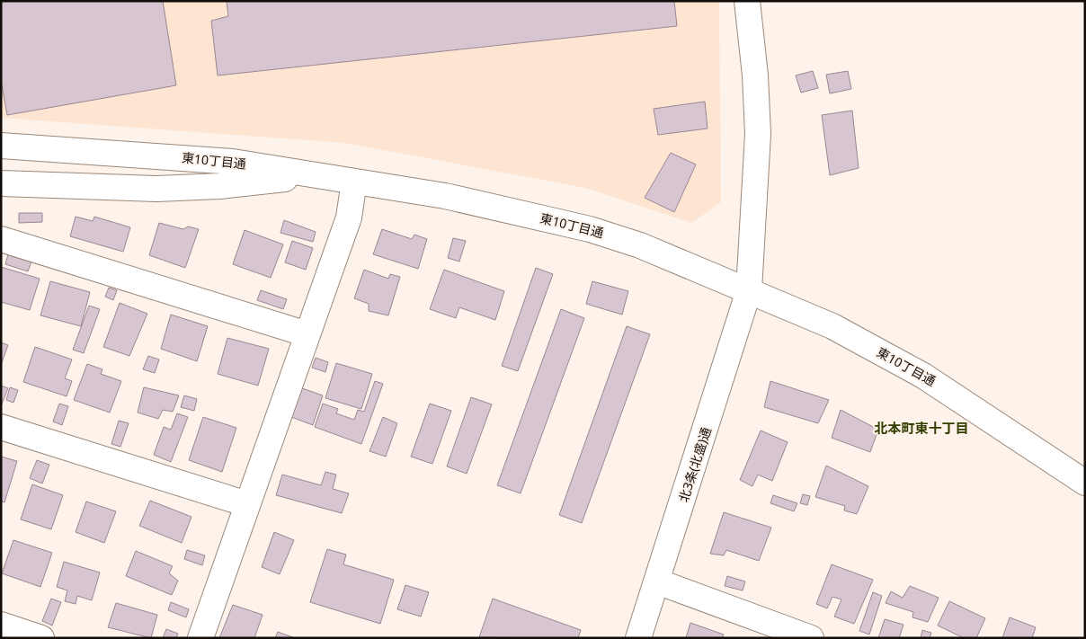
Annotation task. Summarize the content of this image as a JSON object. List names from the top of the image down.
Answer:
{
  "streets": {
    "street": ["東10丁目通", "北3条(北盛)通"]
  },
  "crossings": [
    ["東10丁目通", "北3条(北盛)通"]
  ],
  "districts": ["北本町東十丁目"]
}
